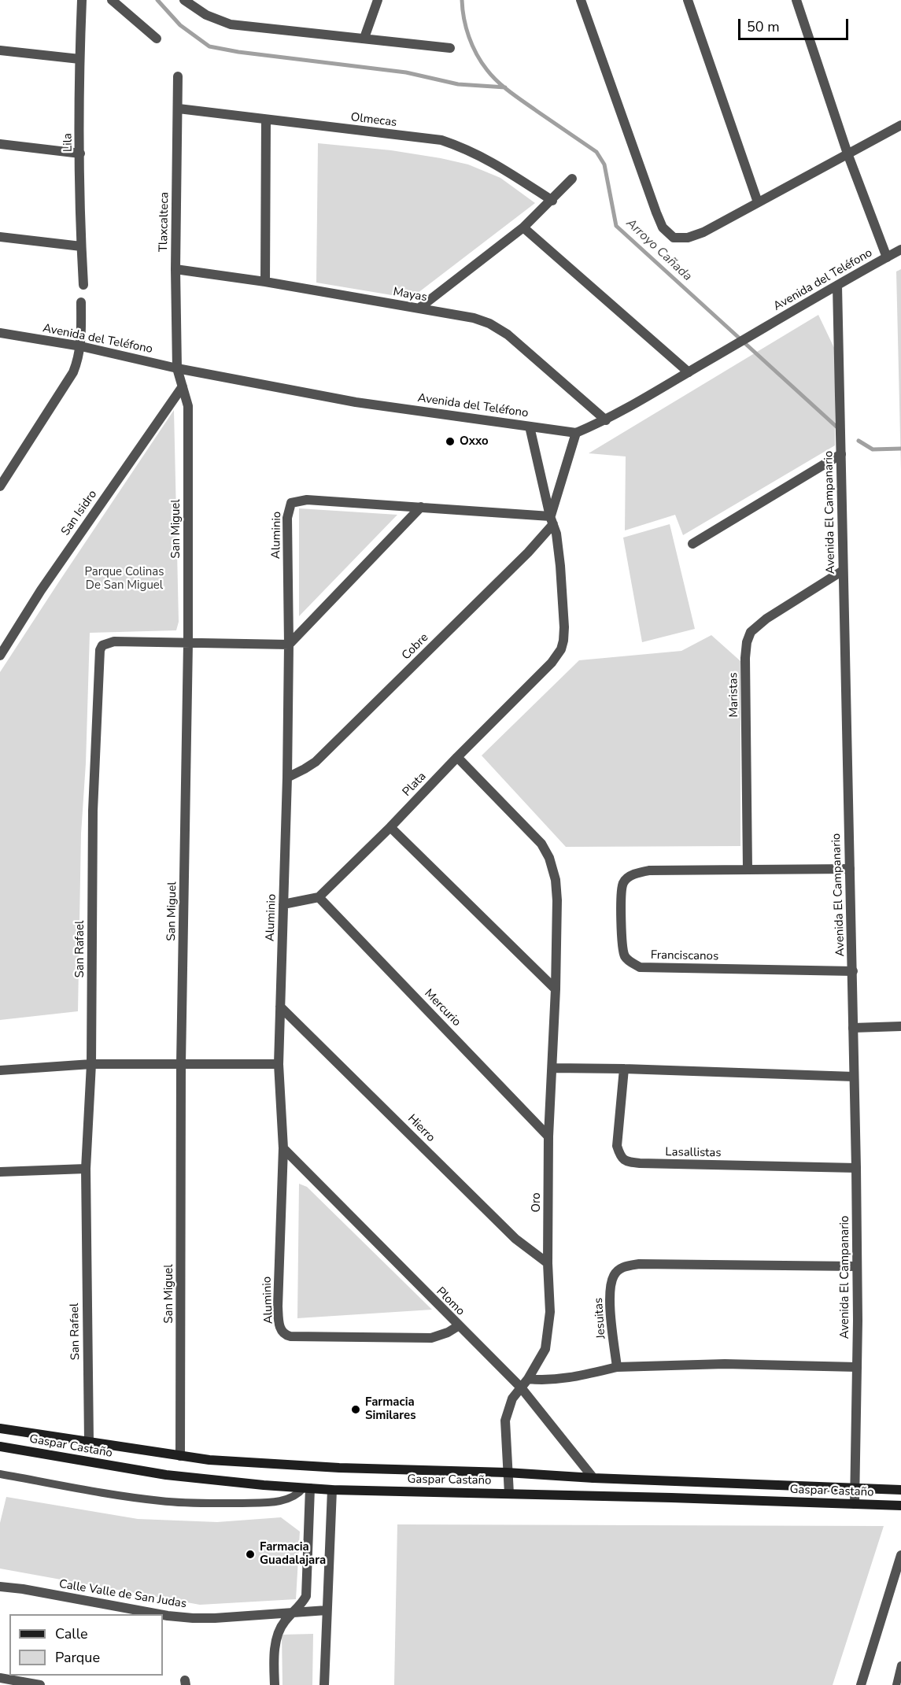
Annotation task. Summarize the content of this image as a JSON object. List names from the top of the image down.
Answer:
{
  "streets": {
    "main road": ["Gaspar Castaño"],
    "street": [
      "Olmecas",
      "Lila",
      "Tlaxcalteca",
      "Avenida del Teléfono",
      "Mayas",
      "Avenida El Campanario",
      "San Isidro",
      "San Miguel",
      "Aluminio",
      "Cobre",
      "Maristas",
      "Plata",
      "San Rafael",
      "Franciscanos",
      "Mercurio",
      "Hierro",
      "Lasallistas",
      "Oro",
      "Plomo",
      "Jesuitas",
      "Calle Valle de San Judas"
    ]
  },
  "crossings": [
    ["Olmecas", "Tlaxcalteca"],
    ["Tlaxcalteca", "Avenida del Teléfono"],
    ["Tlaxcalteca", "Mayas"],
    ["Tlaxcalteca", "San Miguel"],
    ["Avenida del Teléfono", "Mayas"],
    ["Avenida del Teléfono", "Avenida El Campanario"],
    ["Avenida del Teléfono", "San Miguel"],
    ["Avenida del Teléfono", "Cobre"],
    ["Avenida El Campanario", "Maristas"],
    ["Avenida El Campanario", "Franciscanos"],
    ["Avenida El Campanario", "Lasallistas"],
    ["Avenida El Campanario", "Jesuitas"],
    ["Avenida El Campanario", "Gaspar Castaño"],
    ["San Isidro", "San Miguel"],
    ["San Miguel", "San Rafael"],
    ["San Miguel", "Gaspar Castaño"],
    ["Aluminio", "Cobre"],
    ["Aluminio", "San Rafael"],
    ["Aluminio", "Hierro"],
    ["Aluminio", "Plomo"],
    ["Cobre", "Plata"],
    ["Maristas", "Franciscanos"],
    ["Plata", "Mercurio"],
    ["Plata", "Oro"],
    ["San Rafael", "Gaspar Castaño"],
    ["Mercurio", "Oro"],
    ["Hierro", "Oro"],
    ["Oro", "Plomo"],
    ["Oro", "Gaspar Castaño"],
    ["Plomo", "Gaspar Castaño"]
  ],
  "water": ["Arroyo Cañada"],
  "parks": ["Parque Colinas De San Miguel"],
  "places": ["Oxxo", "Farmacia Similares", "Farmacia Guadalajara"],
  "legend": ["Calle", "Parque"],
  "scale_bar": "50 m"
}
